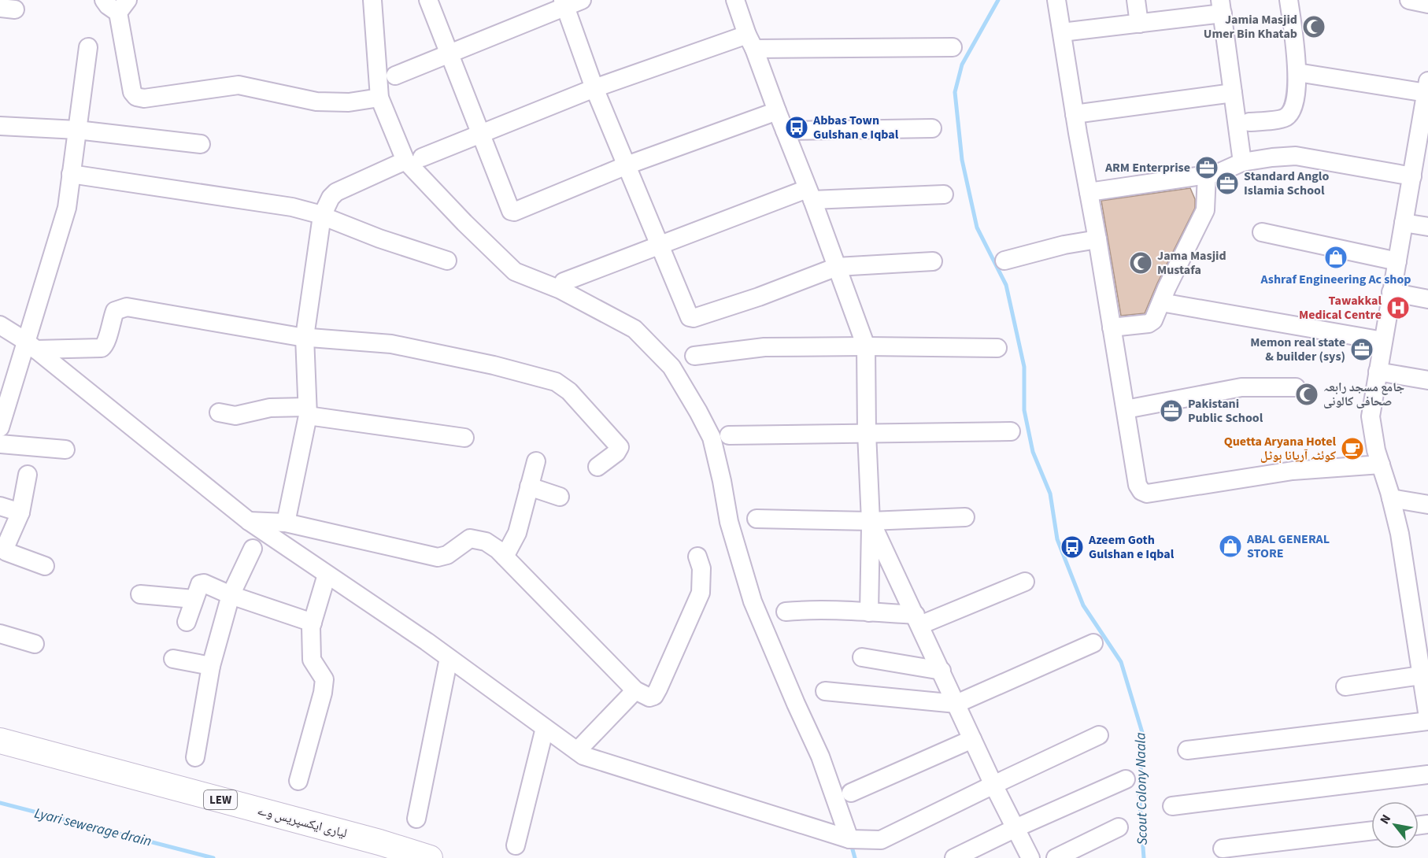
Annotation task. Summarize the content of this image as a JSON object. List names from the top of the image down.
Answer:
{
  "streets": {
    "highway": ["LEW", "لیاری ایکسپریس وے"]
  },
  "water": ["Scout Colony Naala", "Lyari sewerage drain"],
  "places": {
    "mosque": ["Jamia Masjid Umer Bin Khatab", "Jama Masjid Mustafa", "جامع مسجد رابعہ صحافی کالونی"],
    "bus stop": ["Abbas Town Gulshan e Iqbal", "Azeem Goth Gulshan e Iqbal"],
    "office": [
      "ARM Enterprise",
      "Standard Anglo Islamia School",
      "Memon real state & builder (sys)",
      "Pakistani Public School"
    ],
    "shop": ["Ashraf Engineering Ac shop", "ABAL GENERAL STORE"],
    "hospital": ["Tawakkal Medical Centre"],
    "cafe": ["Quetta Aryana Hotel کوئٹہ آریانا ہوٹل"]
  },
  "north": "top left"
}
